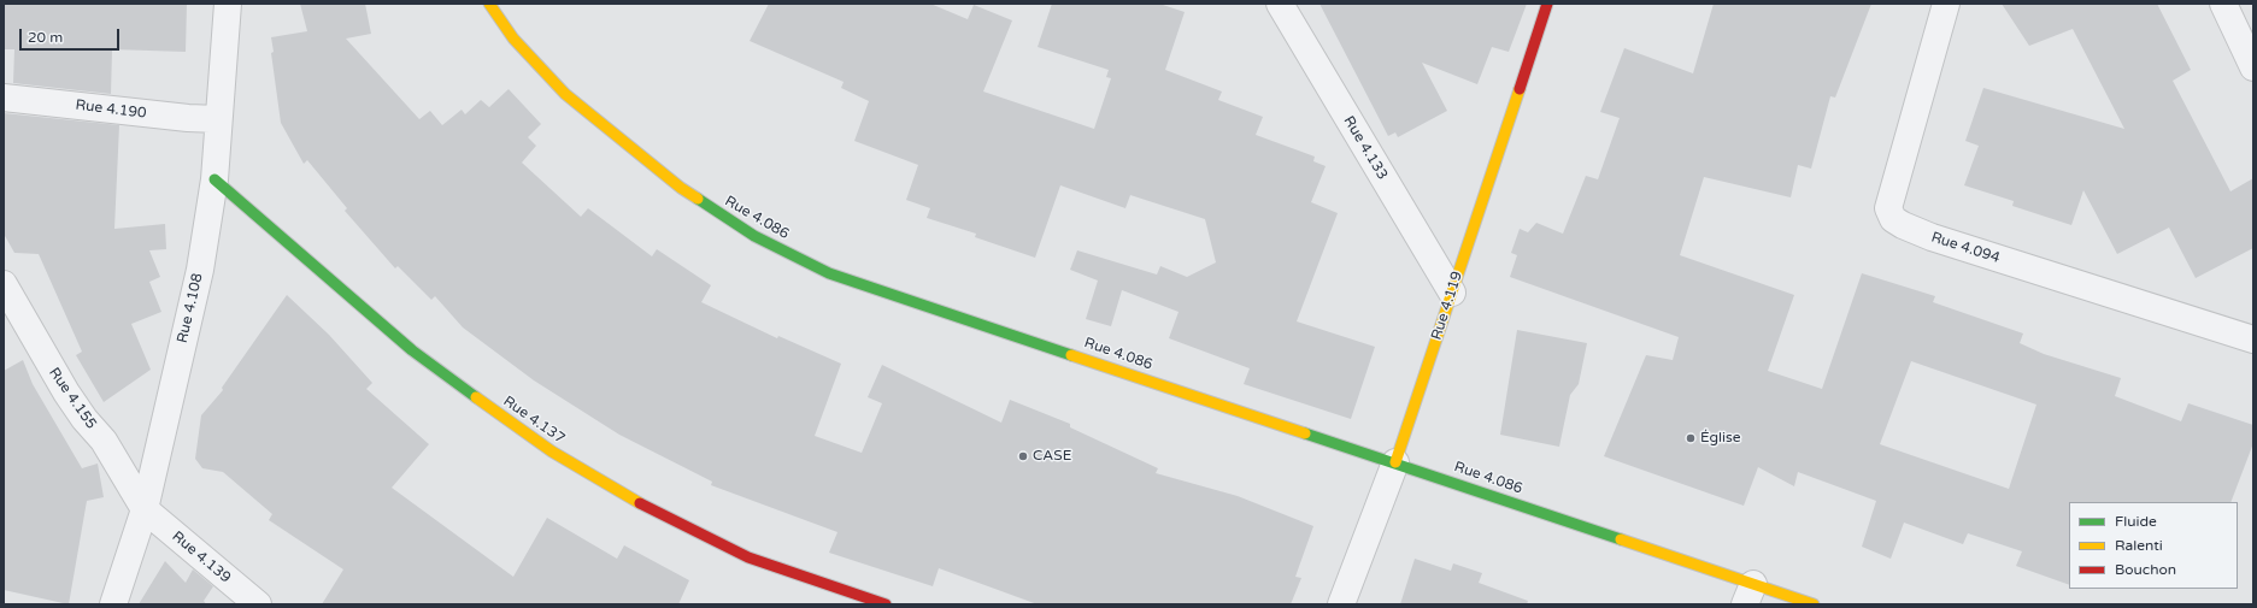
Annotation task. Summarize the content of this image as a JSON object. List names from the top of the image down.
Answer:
{
  "streets": {
    "street": [
      "Rue 4.190",
      "Rue 4.133",
      "Rue 4.086",
      "Rue 4.094",
      "Rue 4.119",
      "Rue 4.108",
      "Rue 4.155",
      "Rue 4.137",
      "Rue 4.139"
    ]
  },
  "crossings": [
    ["Rue 4.190", "Rue 4.108"],
    ["Rue 4.133", "Rue 4.119"],
    ["Rue 4.086", "Rue 4.119"],
    ["Rue 4.108", "Rue 4.155"],
    ["Rue 4.108", "Rue 4.137"],
    ["Rue 4.108", "Rue 4.139"],
    ["Rue 4.155", "Rue 4.139"]
  ],
  "places": ["Église", "CASE"],
  "legend": ["Fluide", "Ralenti", "Bouchon"],
  "scale_bar": "20 m"
}
